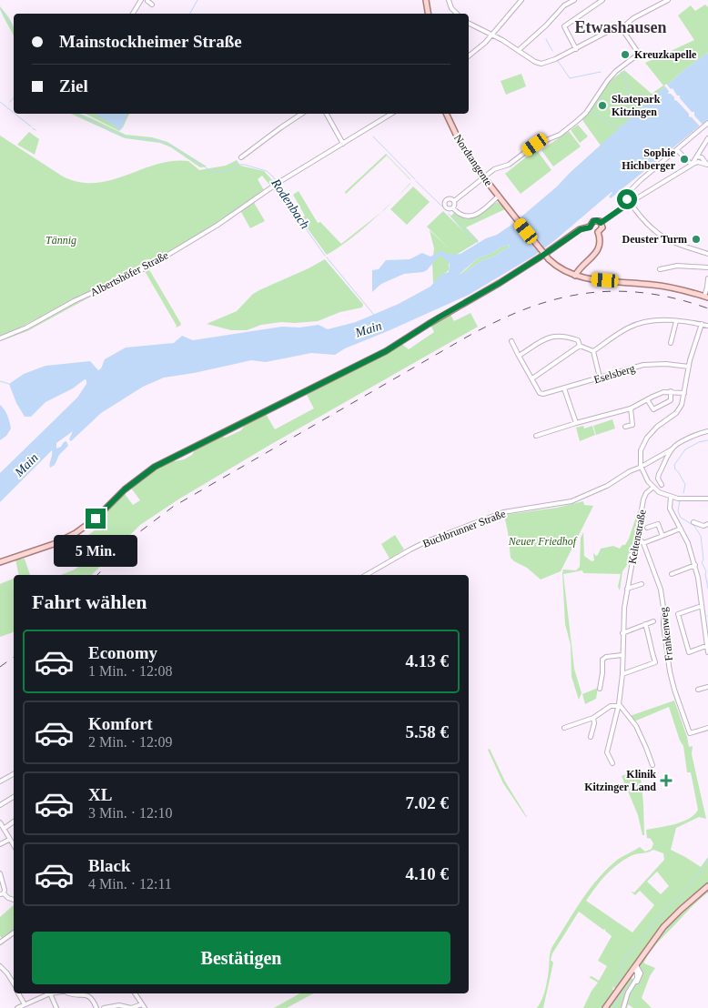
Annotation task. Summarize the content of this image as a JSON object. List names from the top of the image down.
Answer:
{
  "streets": {
    "main road": ["Nordtangente"],
    "street": [
      "Albertshöfer Straße",
      "Eselsberg",
      "Buchbrunner Straße",
      "Keltenstraße",
      "Frankenweg"
    ]
  },
  "crossings": [
    ["Keltenstraße", "Frankenweg"]
  ],
  "districts": ["Etwashausen"],
  "water": ["Rodenbach", "Main"],
  "parks": ["Tännig", "Neuer Friedhof"],
  "places": {
    "other": [
      "Kreuzkapelle",
      "Skatepark Kitzingen",
      "Sophie Hichberger",
      "Deuster Turm"
    ],
    "health": ["Klinik Kitzinger Land"]
  },
  "page": {
    "banner": ["Mainstockheimer Straße", "Ziel"],
    "bubble": "5 Min.",
    "heading": "Fahrt wählen",
    "list": [
      {
        "name": "Economy",
        "note": "1 Min. · 12:08",
        "value": "4.13 €"
      },
      {
        "name": "Komfort",
        "note": "2 Min. · 12:09",
        "value": "5.58 €"
      },
      {
        "name": "XL",
        "note": "3 Min. · 12:10",
        "value": "7.02 €"
      },
      {
        "name": "Black",
        "note": "4 Min. · 12:11",
        "value": "4.10 €"
      }
    ],
    "buttons": "Bestätigen"
  }
}
